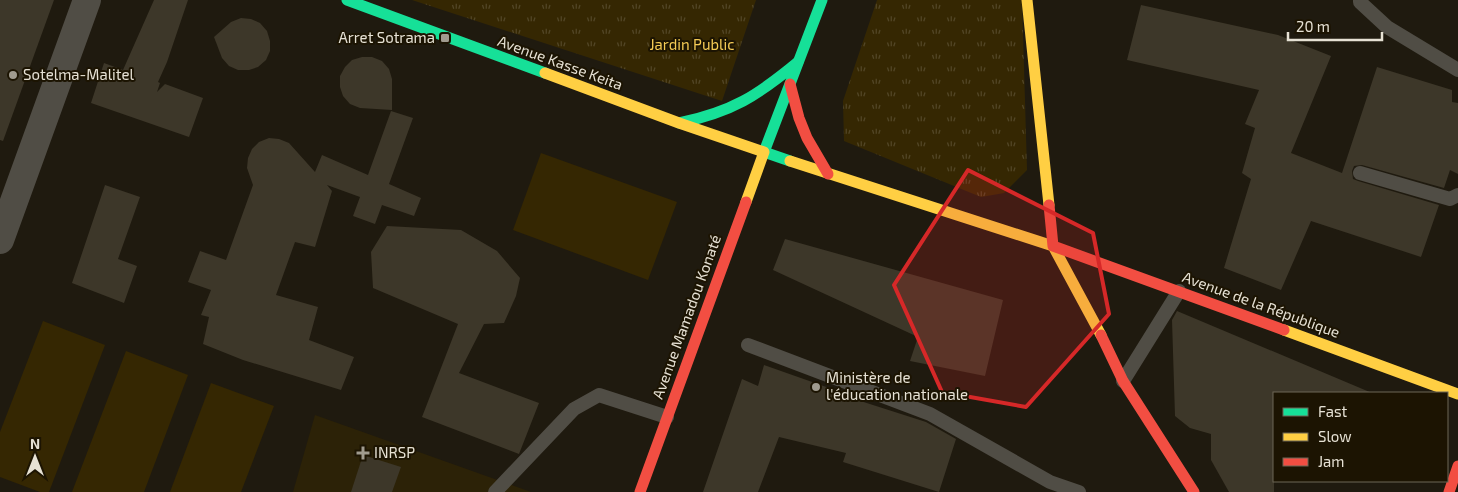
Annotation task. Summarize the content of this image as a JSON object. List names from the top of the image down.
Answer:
{
  "streets": {
    "main road": ["Avenue Kasse Keita", "Avenue de la République", "Avenue Mamadou Konaté"]
  },
  "crossings": [
    ["Avenue Kasse Keita", "Avenue de la République"],
    ["Avenue Kasse Keita", "Avenue Mamadou Konaté"]
  ],
  "parks": ["Jardin Public"],
  "places": {
    "transit": ["Arret Sotrama"],
    "other": ["Sotelma-Malitel", "Ministère de l'éducation nationale"],
    "health": ["INRSP"]
  },
  "legend": ["Fast", "Slow", "Jam"],
  "scale_bar": "20 m",
  "north": "top"
}
